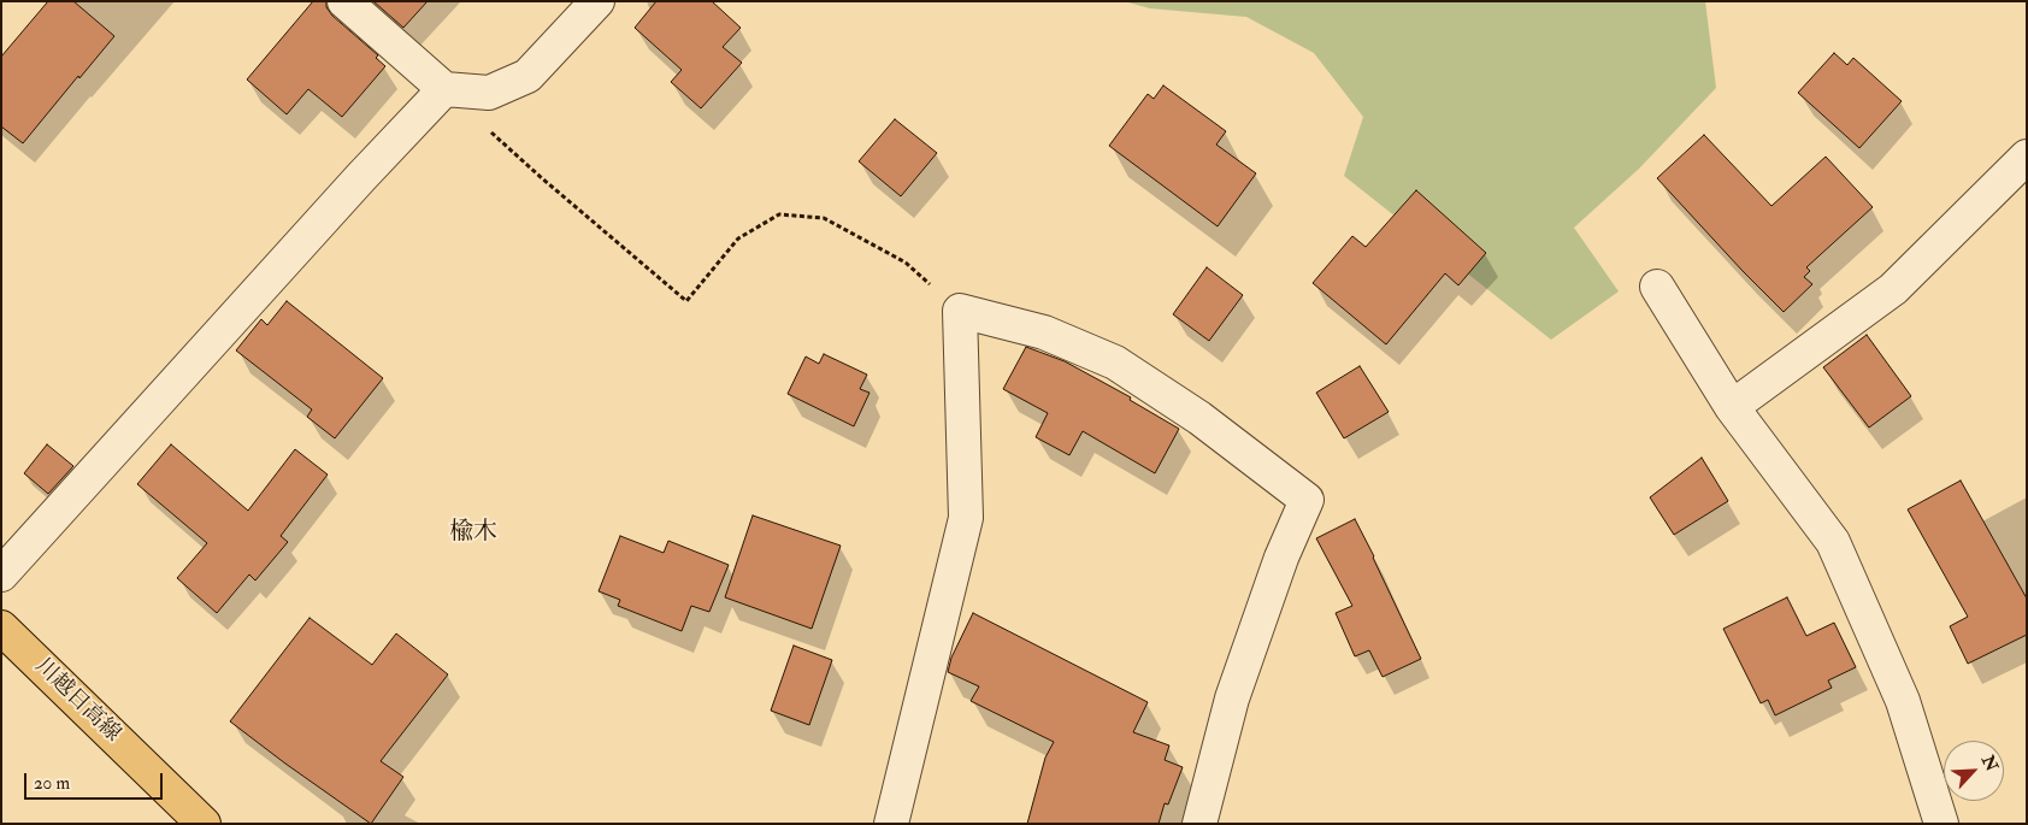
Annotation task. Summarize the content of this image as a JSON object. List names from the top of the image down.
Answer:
{
  "streets": {
    "main road": ["川越日高線"]
  },
  "districts": ["楡木"],
  "scale_bar": "20 m",
  "north": "top right"
}
